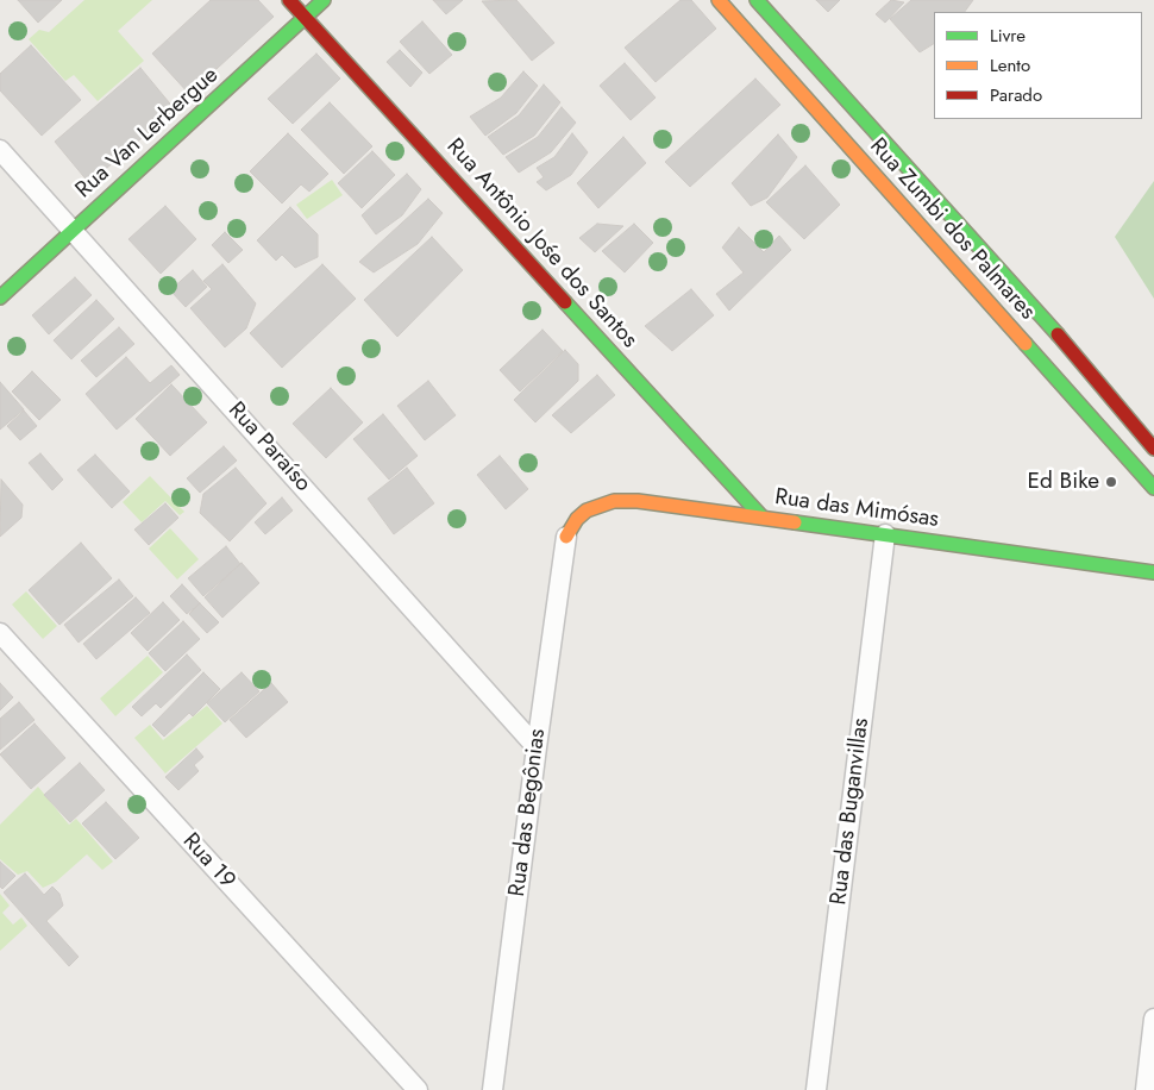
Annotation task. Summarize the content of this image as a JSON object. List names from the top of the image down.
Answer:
{
  "streets": {
    "street": [
      "Rua Van Lerbergue",
      "Rua Zumbi dos Palmares",
      "Rua Antônio Jośe dos Santos",
      "Rua Paraíso",
      "Rua das Mimósas",
      "Rua das Buganvillas",
      "Rua das Begônias",
      "Rua 19"
    ]
  },
  "crossings": [
    ["Rua Van Lerbergue", "Rua Antônio Jośe dos Santos"],
    ["Rua Van Lerbergue", "Rua Paraíso"],
    ["Rua Antônio Jośe dos Santos", "Rua das Mimósas"],
    ["Rua Paraíso", "Rua das Begônias"],
    ["Rua das Mimósas", "Rua das Buganvillas"],
    ["Rua das Mimósas", "Rua das Begônias"]
  ],
  "places": ["Ed Bike"],
  "legend": ["Livre", "Lento", "Parado"]
}
